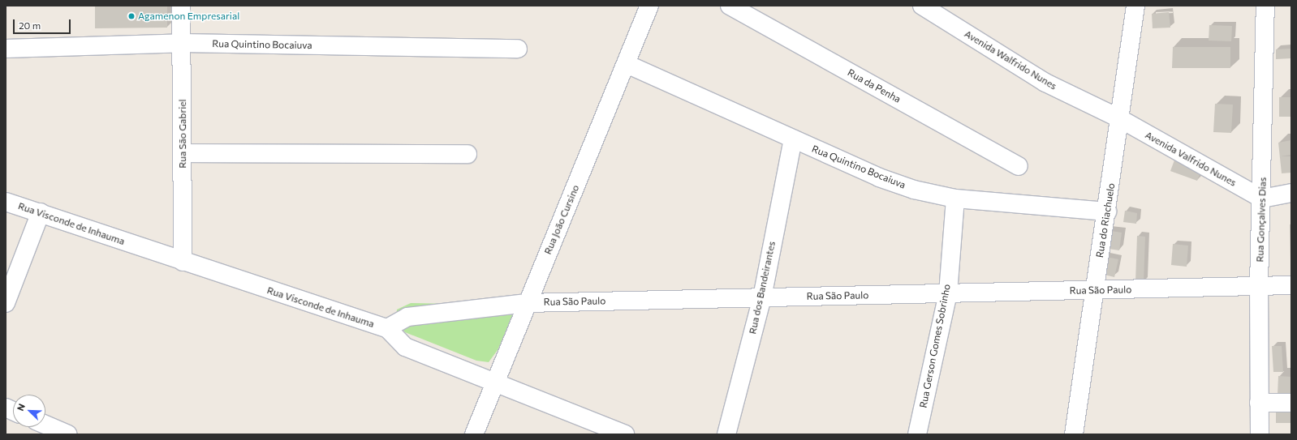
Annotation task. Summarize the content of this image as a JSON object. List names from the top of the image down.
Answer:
{
  "streets": {
    "street": [
      "Rua Quintino Bocaiuva",
      "Avenida Walfrido Nunes",
      "Rua da Penha",
      "Rua São Gabriel",
      "Avenida Valfrido Nunes",
      "Rua João Cursino",
      "Rua Gonçalves Dias",
      "Rua do Riachuelo",
      "Rua Visconde de Inhauma",
      "Rua dos Bandeirantes",
      "Rua São Paulo",
      "Rua Gerson Gomes Sobrinho"
    ]
  },
  "crossings": [
    ["Rua Quintino Bocaiuva", "Rua São Gabriel"],
    ["Rua Quintino Bocaiuva", "Rua João Cursino"],
    ["Rua Quintino Bocaiuva", "Rua do Riachuelo"],
    ["Rua Quintino Bocaiuva", "Rua dos Bandeirantes"],
    ["Rua Quintino Bocaiuva", "Rua Gerson Gomes Sobrinho"],
    ["Avenida Walfrido Nunes", "Avenida Valfrido Nunes"],
    ["Avenida Walfrido Nunes", "Rua do Riachuelo"],
    ["Rua São Gabriel", "Rua Visconde de Inhauma"],
    ["Avenida Valfrido Nunes", "Rua Gonçalves Dias"],
    ["Avenida Valfrido Nunes", "Rua do Riachuelo"],
    ["Rua João Cursino", "Rua Visconde de Inhauma"],
    ["Rua João Cursino", "Rua São Paulo"],
    ["Rua Gonçalves Dias", "Rua São Paulo"],
    ["Rua do Riachuelo", "Rua São Paulo"],
    ["Rua Visconde de Inhauma", "Rua São Paulo"],
    ["Rua dos Bandeirantes", "Rua São Paulo"],
    ["Rua São Paulo", "Rua Gerson Gomes Sobrinho"]
  ],
  "places": ["Agamenon Empresarial"],
  "scale_bar": "20 m",
  "north": "top left"
}
